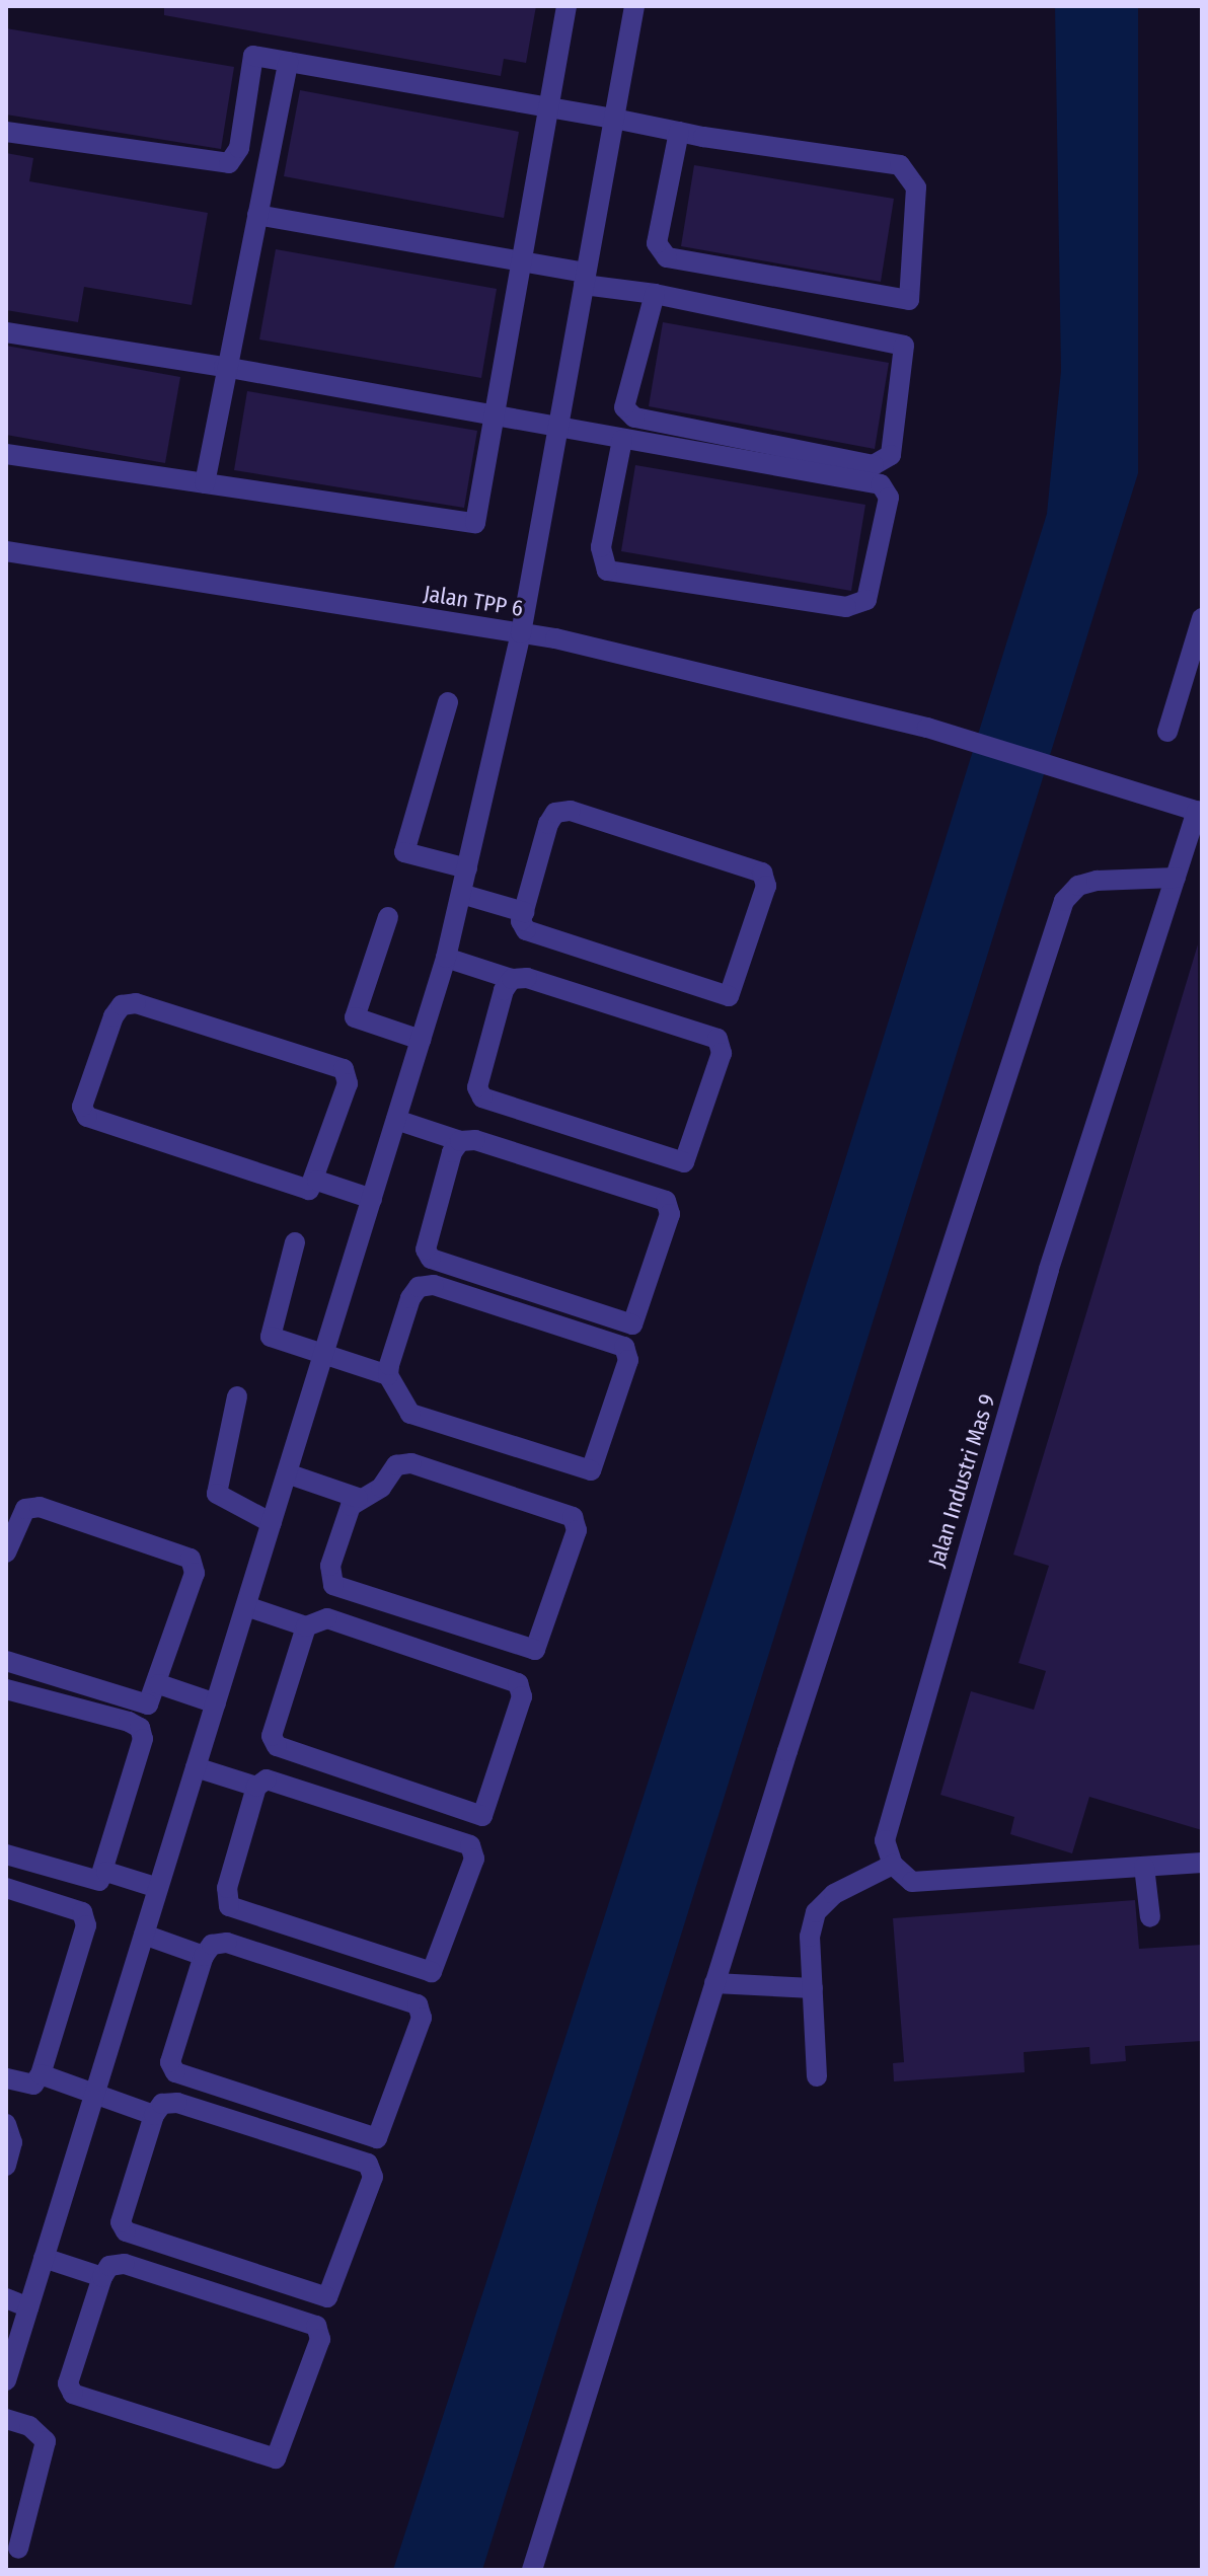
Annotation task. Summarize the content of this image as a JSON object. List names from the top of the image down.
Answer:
{
  "streets": {
    "street": ["Jalan TPP 6", "Jalan Industri Mas 9"]
  },
  "crossings": [
    ["Jalan TPP 6", "Jalan Industri Mas 9"]
  ]
}
